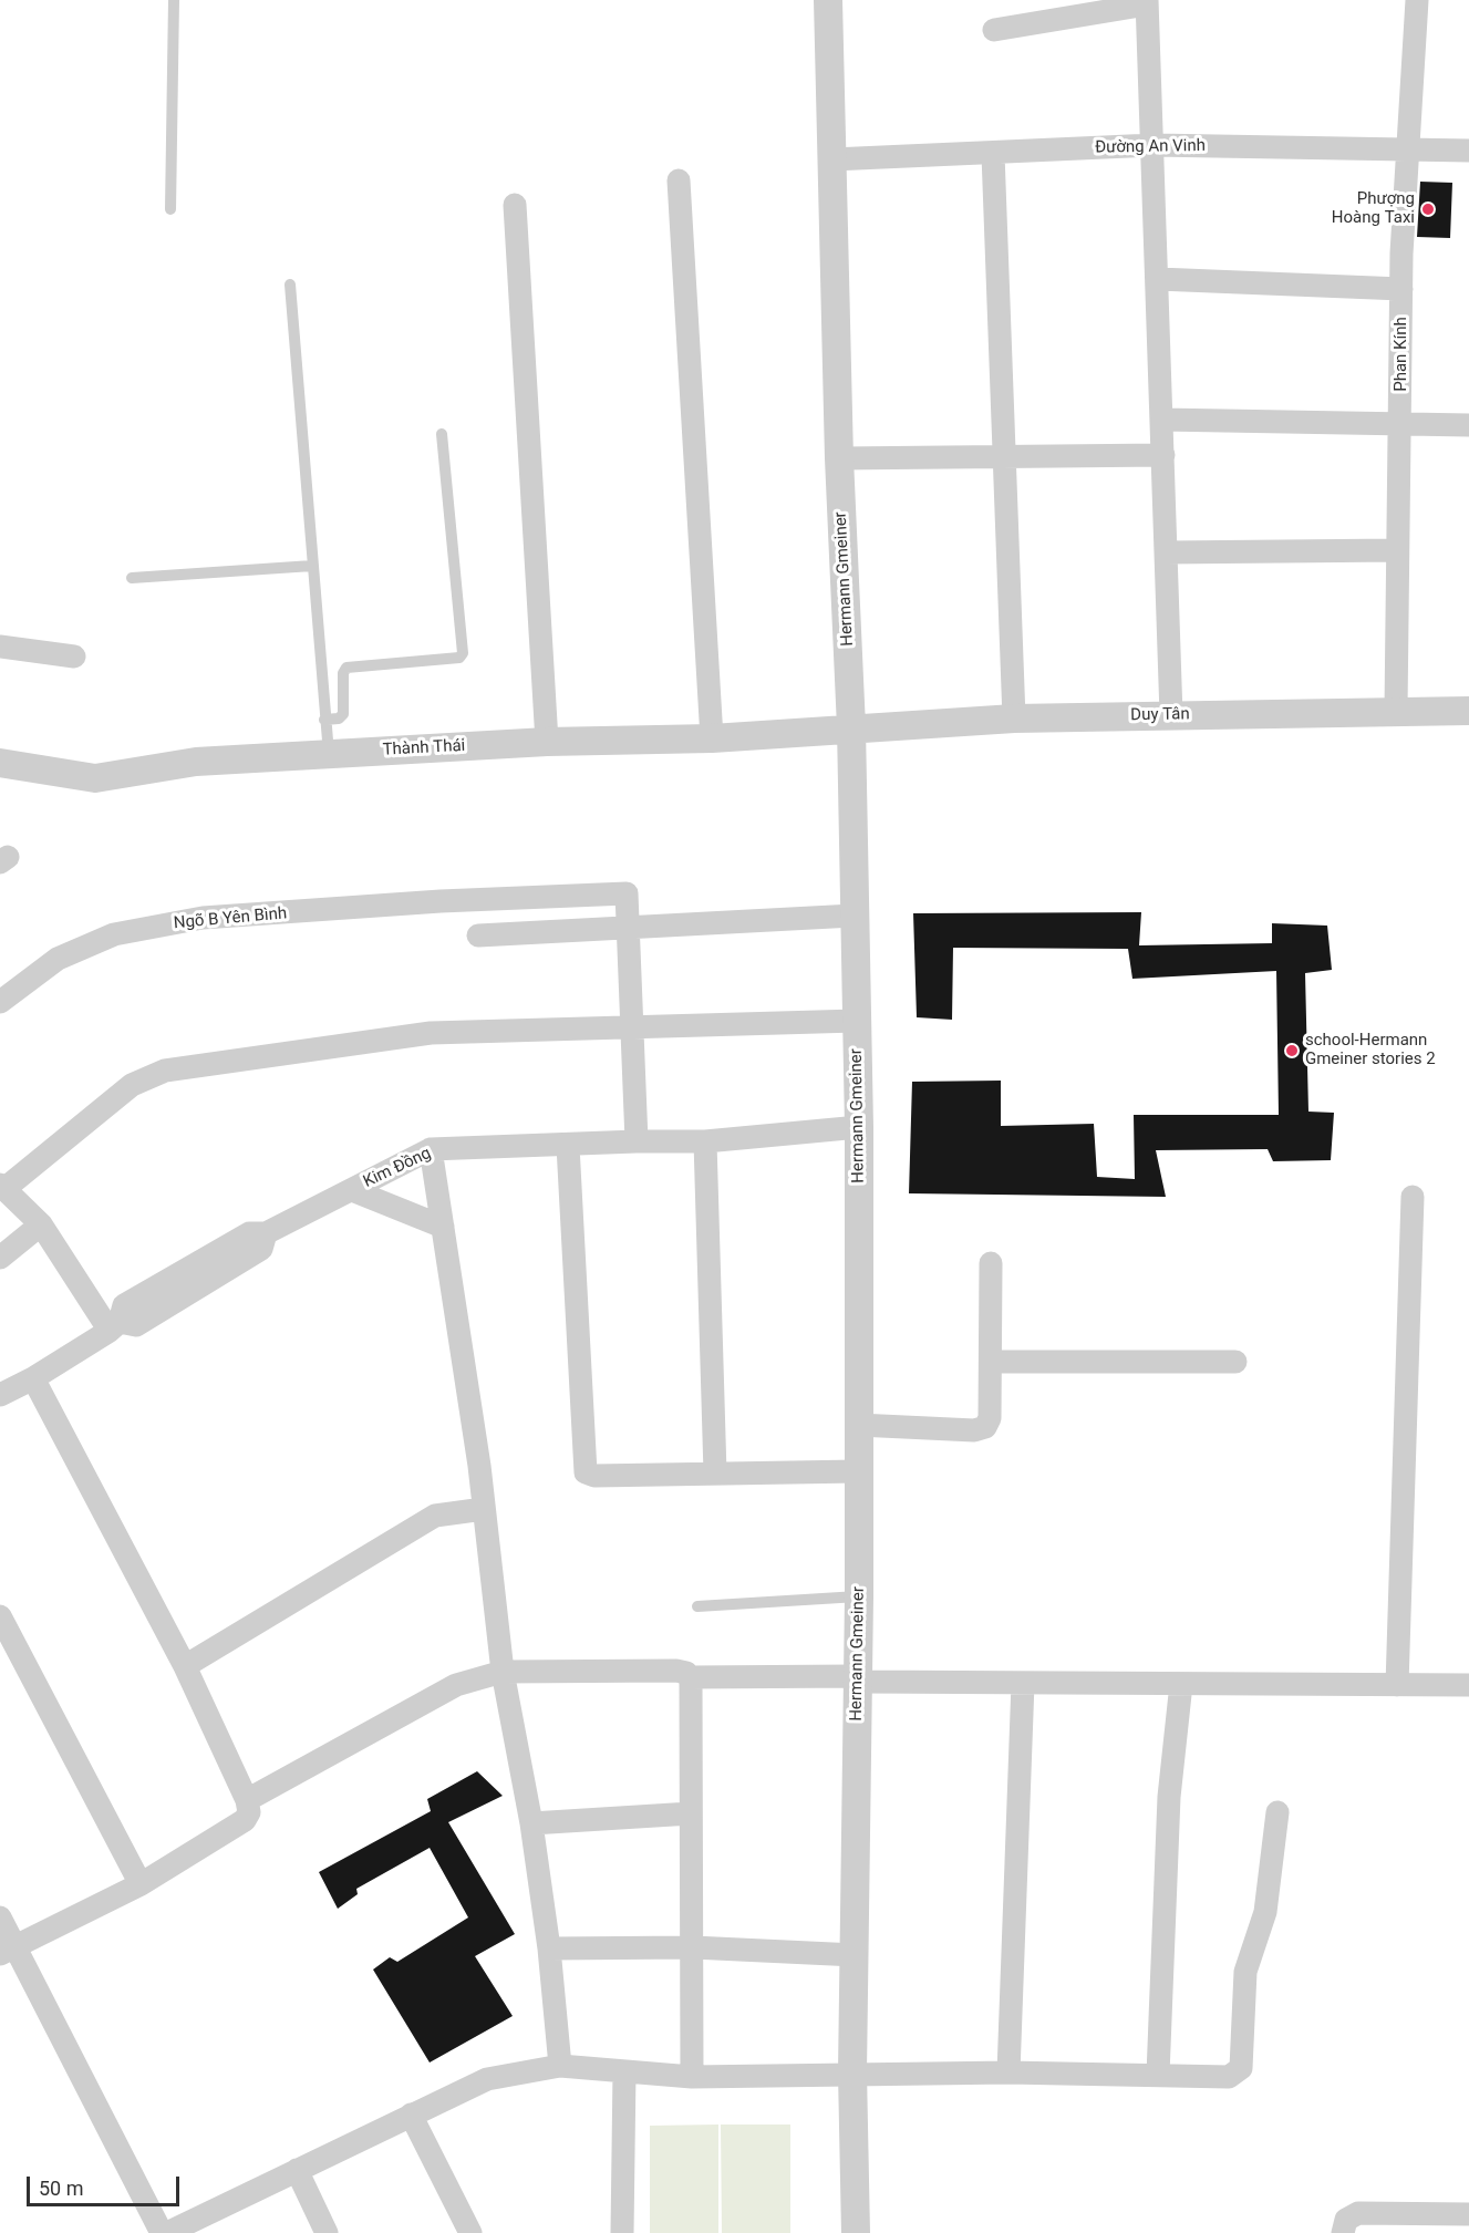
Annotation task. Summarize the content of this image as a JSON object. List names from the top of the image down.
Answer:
{
  "streets": {
    "street": [
      "Đường An Vinh",
      "Phan Kính",
      "Hermann Gmeiner",
      "Duy Tân",
      "Thành Thái",
      "Ngõ B Yên Bình",
      "Kim Đồng"
    ]
  },
  "crossings": [
    ["Đường An Vinh", "Phan Kính"],
    ["Đường An Vinh", "Hermann Gmeiner"],
    ["Phan Kính", "Duy Tân"],
    ["Hermann Gmeiner", "Duy Tân"],
    ["Hermann Gmeiner", "Thành Thái"],
    ["Hermann Gmeiner", "Kim Đồng"],
    ["Duy Tân", "Thành Thái"]
  ],
  "places": ["Phượng Hoàng Taxi", "school-Hermann Gmeiner stories 2"],
  "scale_bar": "50 m"
}
